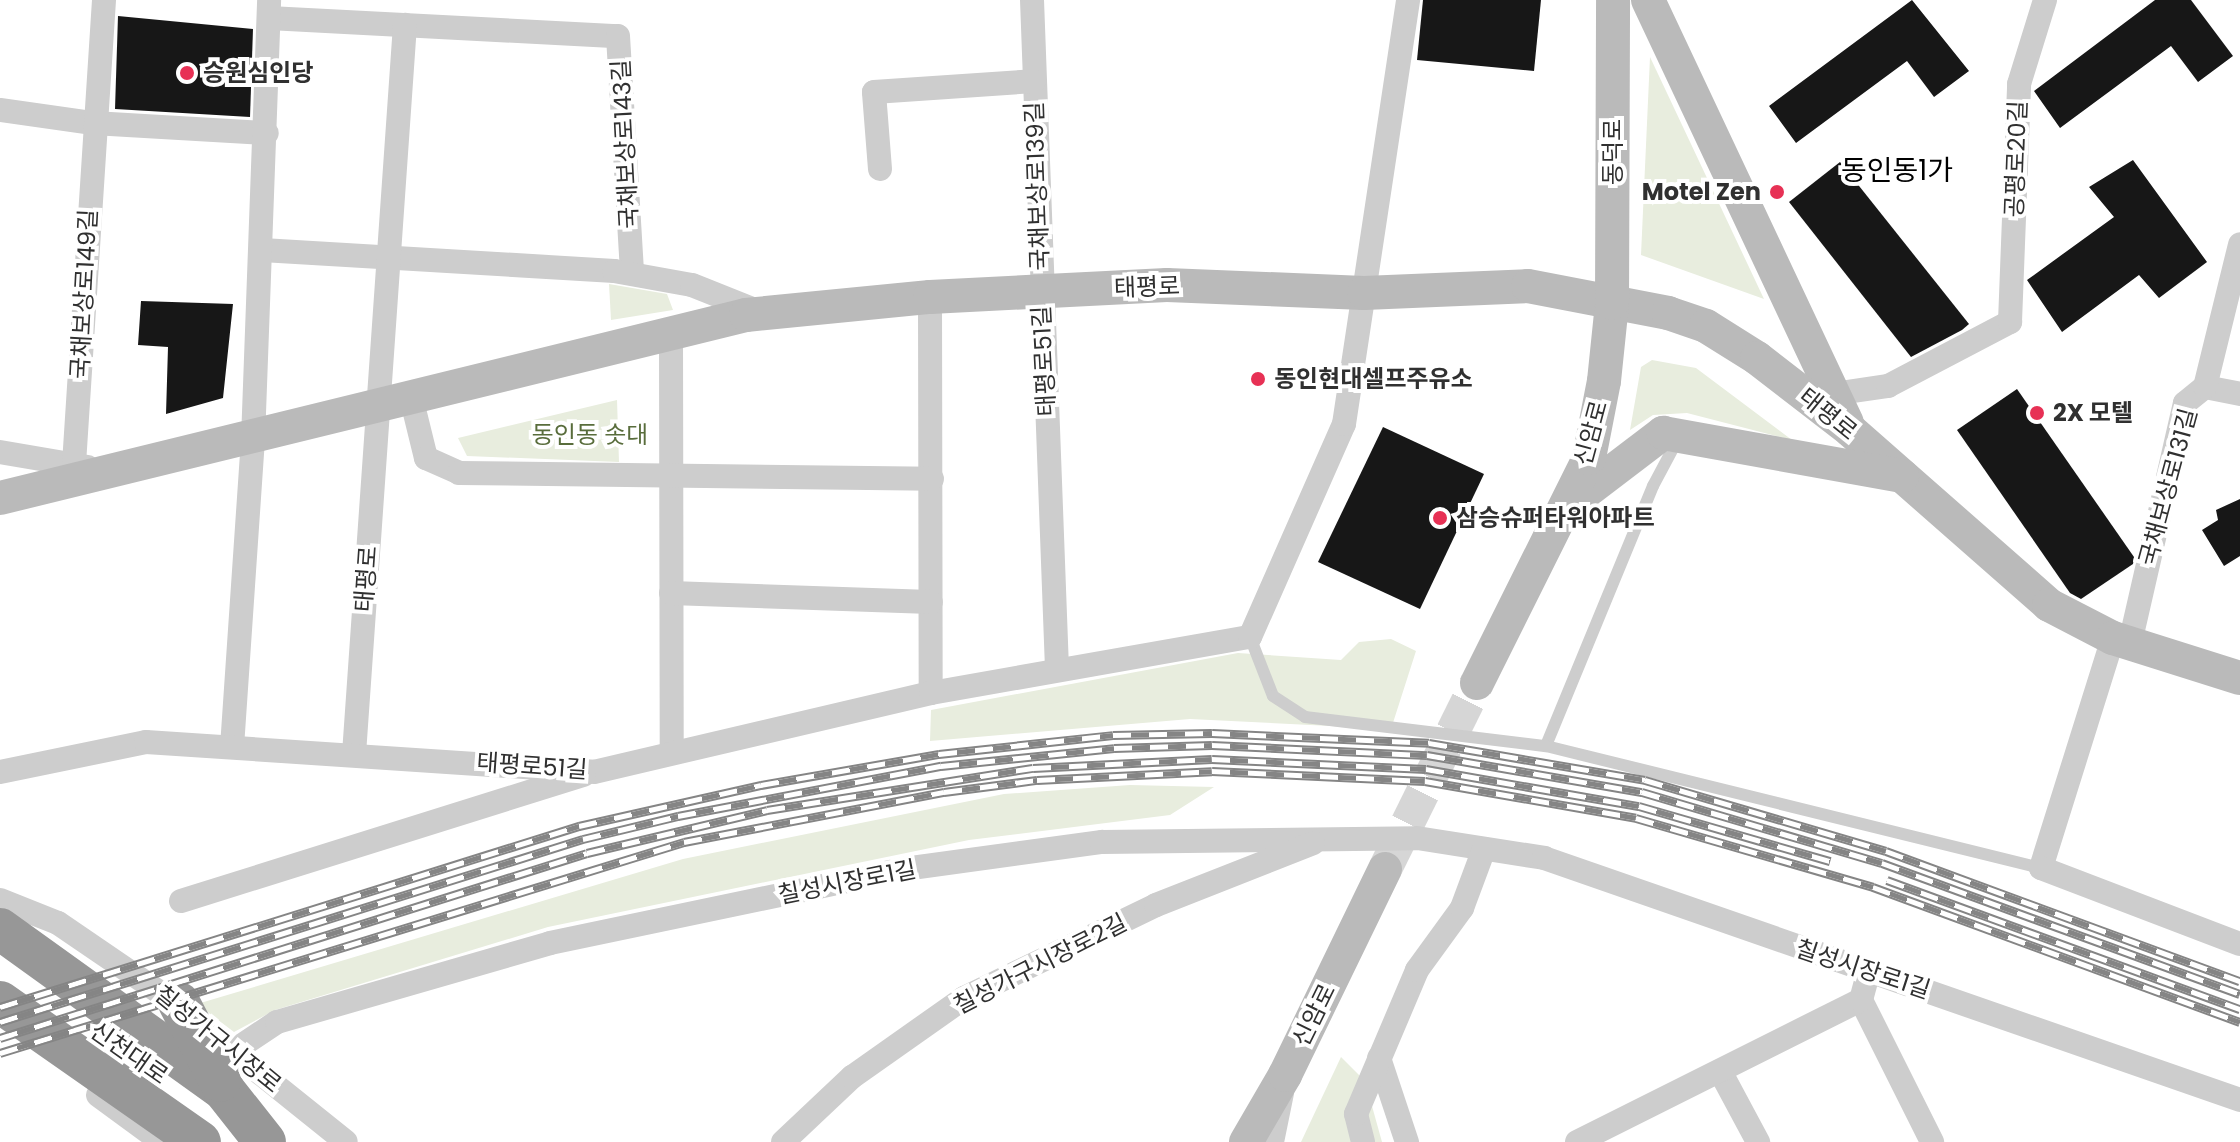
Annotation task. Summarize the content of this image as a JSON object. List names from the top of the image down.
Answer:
{
  "streets": {
    "highway": ["신천대로"],
    "main road": ["동덕로", "태평로", "신암로"],
    "street": [
      "국채보상로143길",
      "공평로20길",
      "국채보상로139길",
      "국채보상로149길",
      "태평로51길",
      "국채보상로131길",
      "칠성시장로1길",
      "칠성가구시장로2길",
      "칠성가구시장로"
    ]
  },
  "crossings": [
    ["국채보상로143길", "태평로"],
    ["동덕로", "태평로"],
    ["동덕로", "신암로"],
    ["국채보상로139길", "태평로"],
    ["국채보상로139길", "태평로51길"],
    ["태평로", "태평로51길"],
    ["태평로", "신암로"],
    ["태평로", "국채보상로131길"],
    ["칠성시장로1길", "칠성가구시장로2길"],
    ["칠성시장로1길", "칠성가구시장로"]
  ],
  "districts": ["동인동1가"],
  "parks": ["동인동 솟대"],
  "places": [
    "승원심인당",
    "Motel Zen",
    "동인현대셀프주유소",
    "2X 모텔",
    "삼승슈퍼타워아파트"
  ]
}
